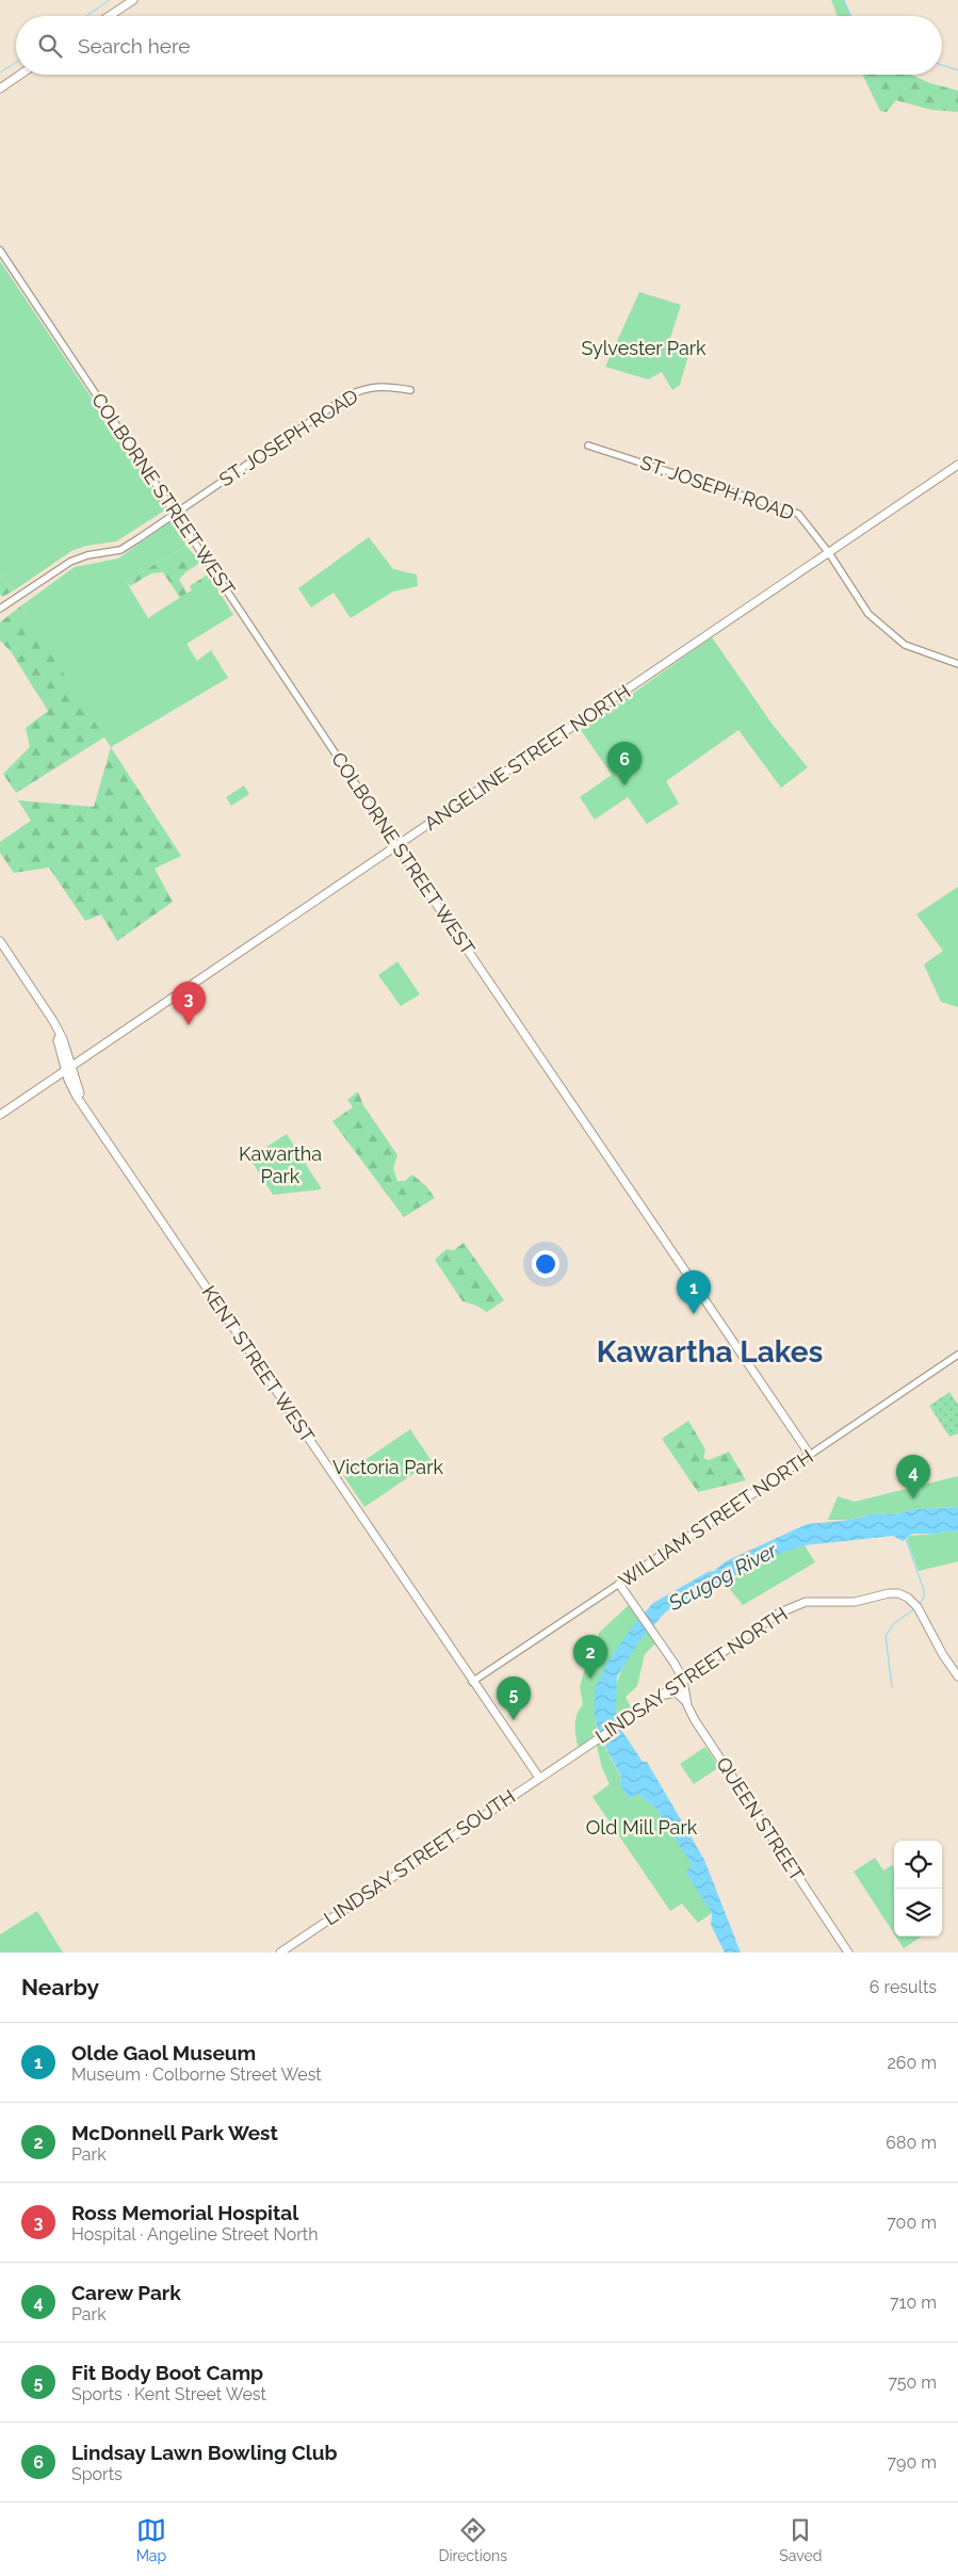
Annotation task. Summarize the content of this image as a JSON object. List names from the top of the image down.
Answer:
{
  "streets": {
    "main road": [
      "COLBORNE STREET WEST",
      "ANGELINE STREET NORTH",
      "KENT STREET WEST",
      "WILLIAM STREET NORTH",
      "LINDSAY STREET NORTH",
      "QUEEN STREET",
      "LINDSAY STREET SOUTH"
    ],
    "street": ["ST. JOSEPH ROAD"]
  },
  "crossings": [
    ["ST. JOSEPH ROAD", "COLBORNE STREET WEST"],
    ["ST. JOSEPH ROAD", "ANGELINE STREET NORTH"],
    ["COLBORNE STREET WEST", "ANGELINE STREET NORTH"],
    ["COLBORNE STREET WEST", "WILLIAM STREET NORTH"],
    ["ANGELINE STREET NORTH", "KENT STREET WEST"],
    ["KENT STREET WEST", "WILLIAM STREET NORTH"],
    ["KENT STREET WEST", "LINDSAY STREET SOUTH"],
    ["LINDSAY STREET NORTH", "QUEEN STREET"],
    ["LINDSAY STREET NORTH", "LINDSAY STREET SOUTH"]
  ],
  "districts": ["Kawartha Lakes"],
  "water": ["Scugog River"],
  "parks": [
    "Sylvester Park",
    "Kawartha Park",
    "Victoria Park",
    "Old Mill Park"
  ],
  "page": {
    "search": "Search here",
    "pins": [
      "6",
      "3",
      "1",
      "4",
      "2",
      "5"
    ],
    "heading": ["Nearby", "6 results"],
    "list": [
      {
        "mark": "1",
        "name": "Olde Gaol Museum",
        "note": "Museum · Colborne Street West",
        "value": "260 m"
      },
      {
        "mark": "2",
        "name": "McDonnell Park West",
        "note": "Park",
        "value": "680 m"
      },
      {
        "mark": "3",
        "name": "Ross Memorial Hospital",
        "note": "Hospital · Angeline Street North",
        "value": "700 m"
      },
      {
        "mark": "4",
        "name": "Carew Park",
        "note": "Park",
        "value": "710 m"
      },
      {
        "mark": "5",
        "name": "Fit Body Boot Camp",
        "note": "Sports · Kent Street West",
        "value": "750 m"
      },
      {
        "mark": "6",
        "name": "Lindsay Lawn Bowling Club",
        "note": "Sports",
        "value": "790 m"
      }
    ],
    "nav": ["Map", "Directions", "Saved"]
  }
}
